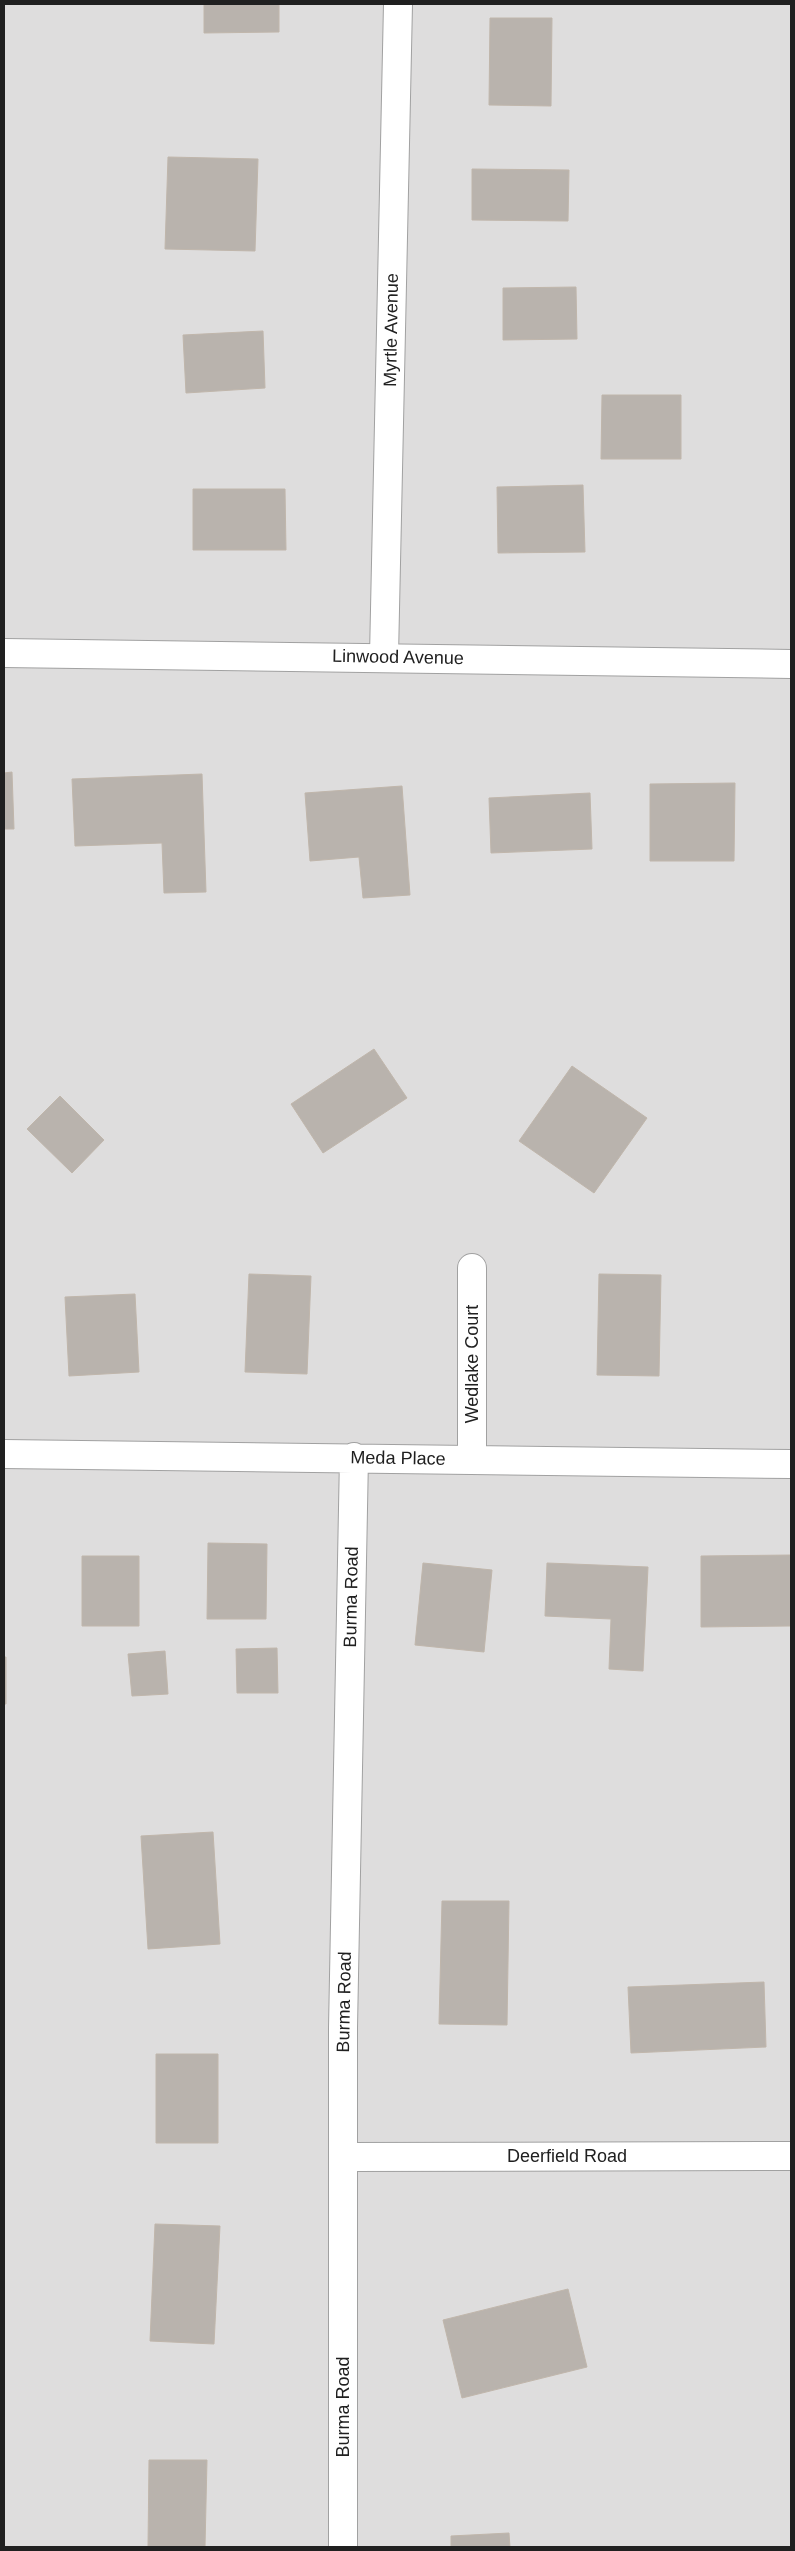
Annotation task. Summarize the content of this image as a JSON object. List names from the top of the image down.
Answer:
{
  "streets": {
    "street": [
      "Myrtle Avenue",
      "Linwood Avenue",
      "Wedlake Court",
      "Meda Place",
      "Burma Road",
      "Deerfield Road"
    ]
  },
  "crossings": [
    ["Myrtle Avenue", "Linwood Avenue"],
    ["Wedlake Court", "Meda Place"],
    ["Meda Place", "Burma Road"],
    ["Burma Road", "Deerfield Road"]
  ]
}
